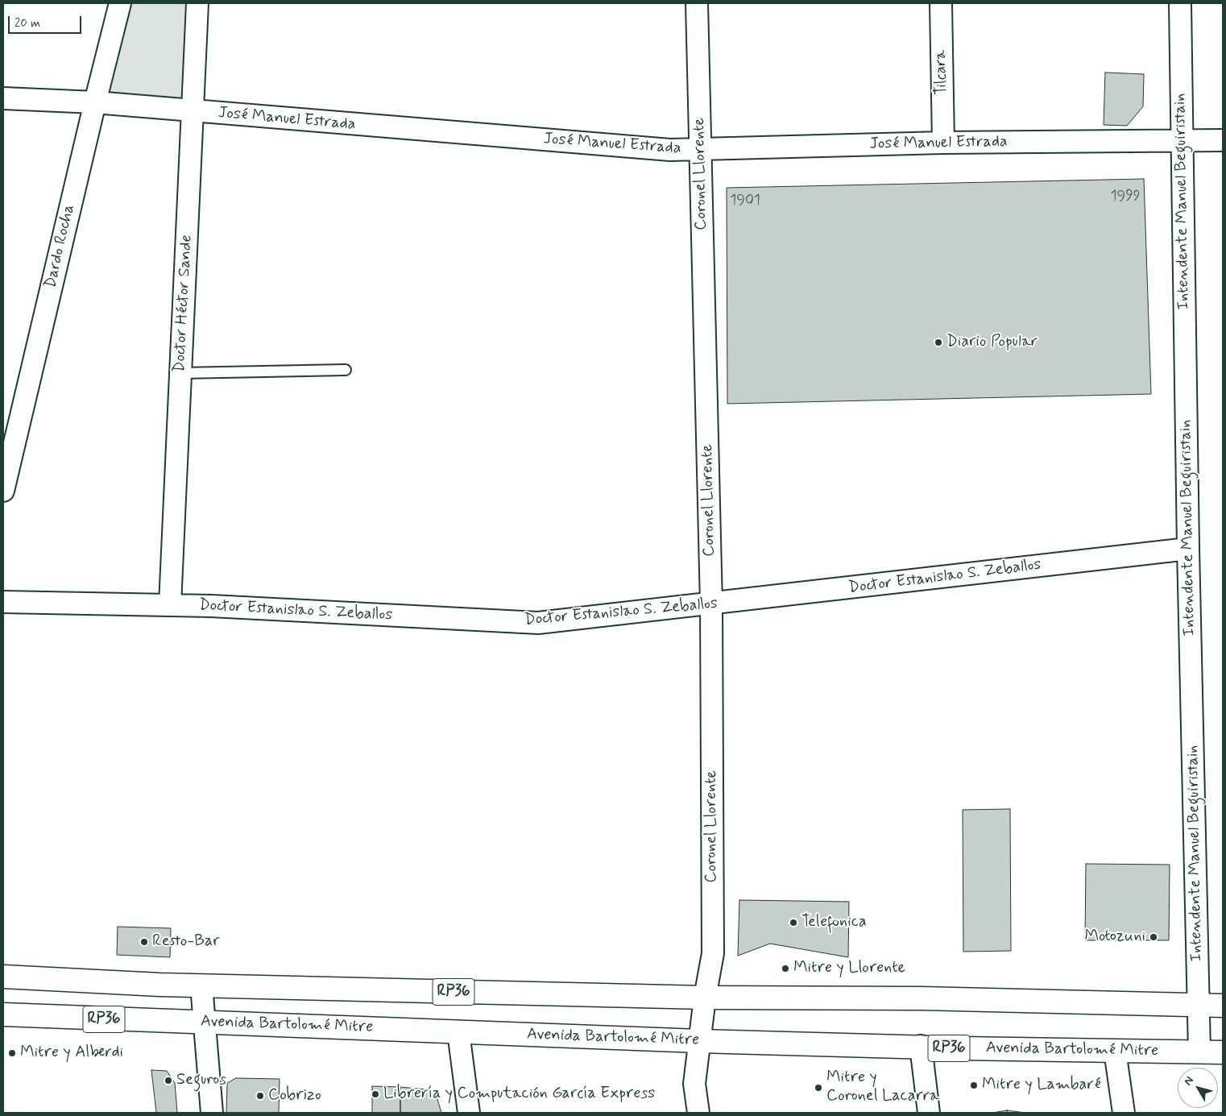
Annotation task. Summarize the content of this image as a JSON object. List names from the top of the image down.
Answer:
{
  "streets": {
    "main road": ["RP36", "Avenida Bartolomé Mitre"],
    "street": [
      "Tilcara",
      "José Manuel Estrada",
      "Coronel Llorente",
      "Intendente Manuel Beguiristain",
      "Dardo Rocha",
      "Doctor Héctor Sande",
      "Doctor Estanislao S. Zeballos"
    ]
  },
  "crossings": [
    ["Tilcara", "José Manuel Estrada"],
    ["José Manuel Estrada", "Coronel Llorente"],
    ["José Manuel Estrada", "Intendente Manuel Beguiristain"],
    ["José Manuel Estrada", "Dardo Rocha"],
    ["José Manuel Estrada", "Doctor Héctor Sande"],
    ["Coronel Llorente", "Doctor Estanislao S. Zeballos"],
    ["Coronel Llorente", "RP36"],
    ["Coronel Llorente", "Avenida Bartolomé Mitre"],
    ["Intendente Manuel Beguiristain", "Doctor Estanislao S. Zeballos"],
    ["Intendente Manuel Beguiristain", "RP36"],
    ["Intendente Manuel Beguiristain", "Avenida Bartolomé Mitre"],
    ["Doctor Héctor Sande", "Doctor Estanislao S. Zeballos"]
  ],
  "places": [
    "Diario Popular",
    "Telefonica",
    "Motozuni",
    "Resto-Bar",
    "Mitre y Llorente",
    "Mitre y Alberdi",
    "Seguros",
    "Mitre y Lambaré",
    "Mitre y Coronel Lacarra",
    "Librería y Computación García Express",
    "Cobrizo"
  ],
  "house_numbers": ["1999", "1901"],
  "scale_bar": "20 m",
  "north": "top left"
}
